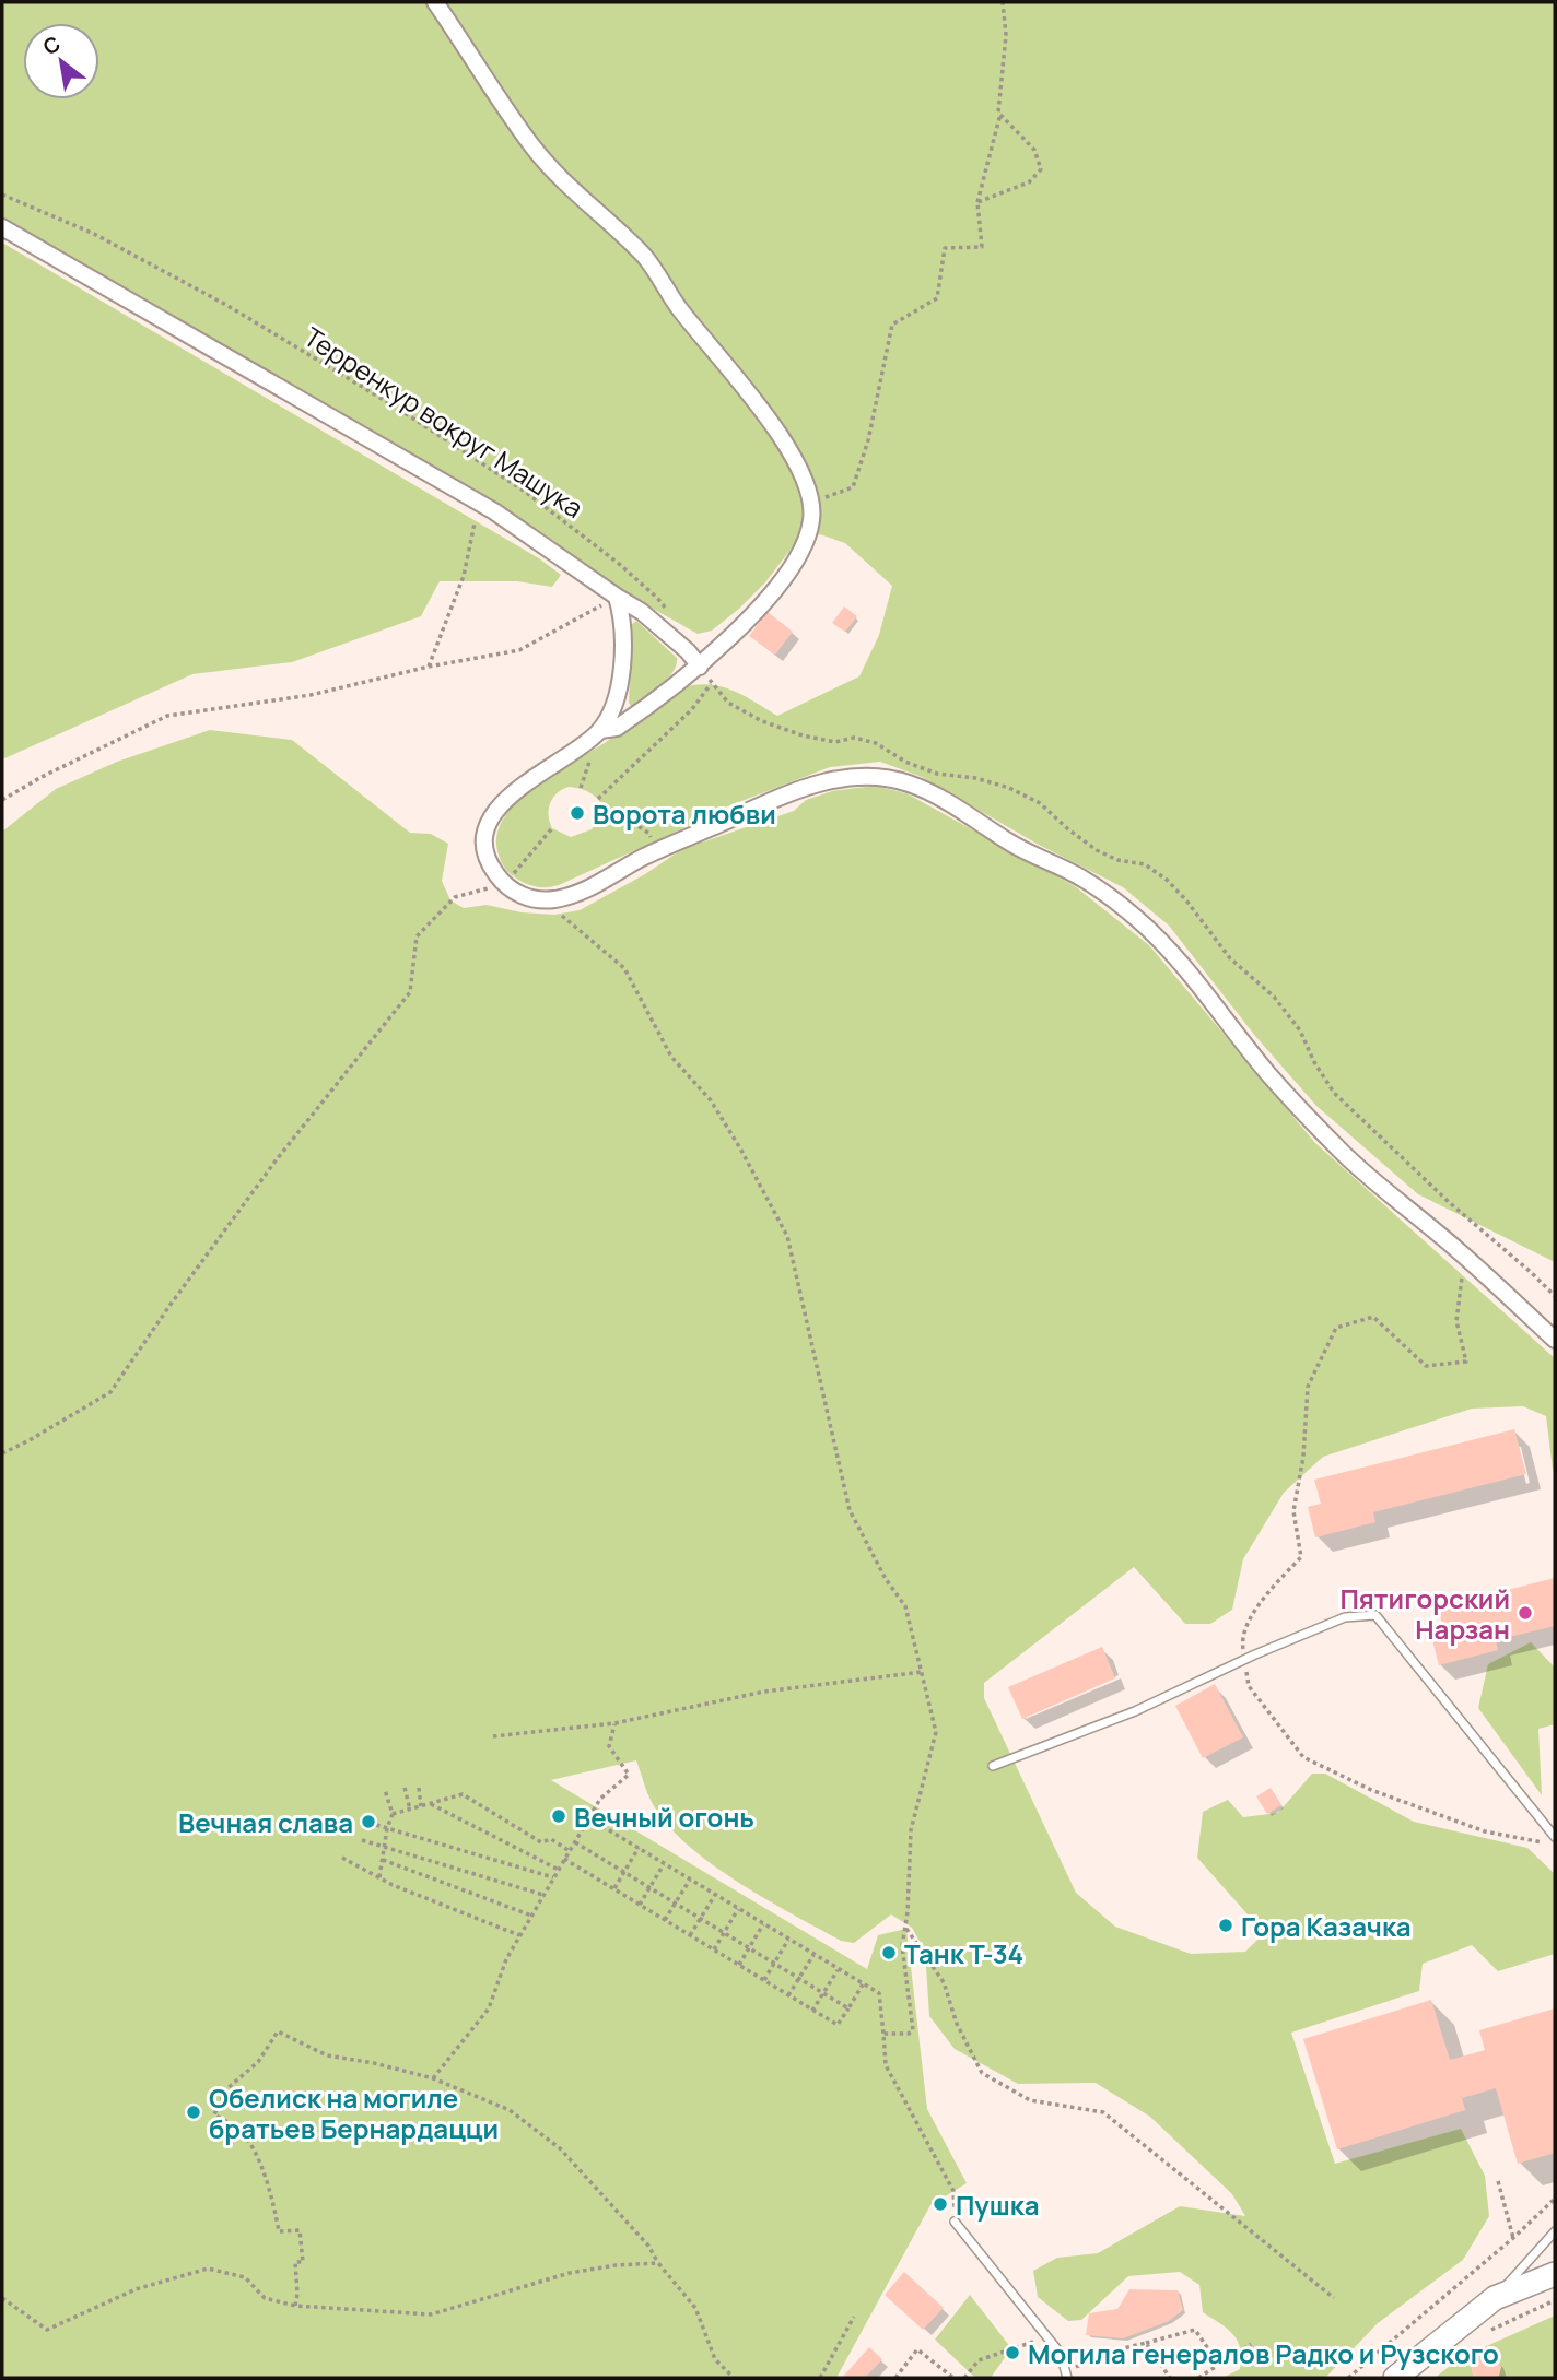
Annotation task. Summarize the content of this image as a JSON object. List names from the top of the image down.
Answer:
{
  "streets": {
    "path": ["Терренкур вокруг Машука"]
  },
  "places": [
    "Ворота любви",
    "Пятигорский Нарзан",
    "Вечный огонь",
    "Вечная слава",
    "Гора Казачка",
    "Танк Т-34",
    "Обелиск на могиле братьев Бернардацци",
    "Пушка",
    "Могила генералов Радко и Рузского"
  ],
  "north": "top left"
}
